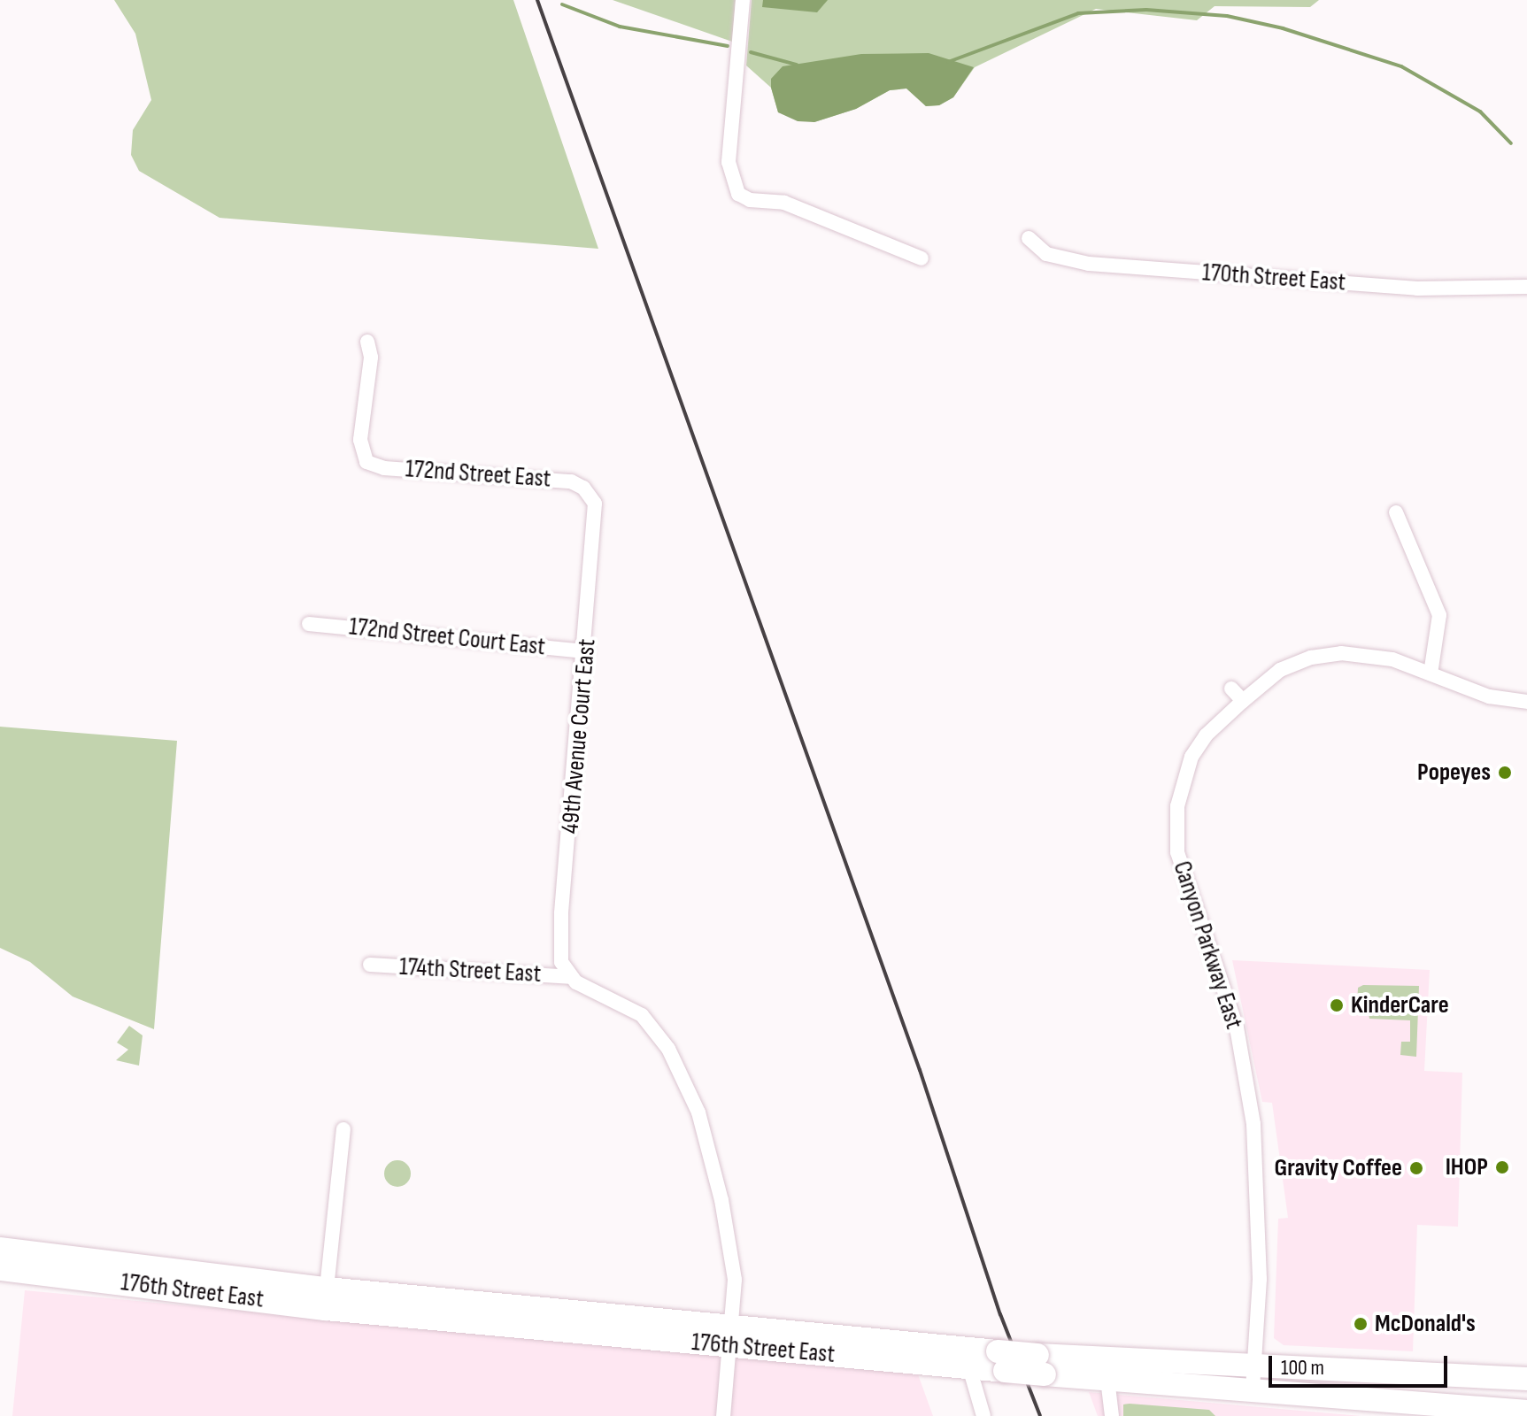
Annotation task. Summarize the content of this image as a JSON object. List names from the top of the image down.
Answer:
{
  "streets": {
    "main road": ["176th Street East"],
    "street": [
      "170th Street East",
      "172nd Street East",
      "172nd Street Court East",
      "49th Avenue Court East",
      "Canyon Parkway East",
      "174th Street East"
    ]
  },
  "crossings": [
    ["172nd Street East", "49th Avenue Court East"],
    ["172nd Street Court East", "49th Avenue Court East"],
    ["49th Avenue Court East", "174th Street East"],
    ["Canyon Parkway East", "176th Street East"]
  ],
  "places": [
    "Popeyes",
    "KinderCare",
    "IHOP",
    "Gravity Coffee",
    "McDonald's"
  ],
  "scale_bar": "100 m"
}
